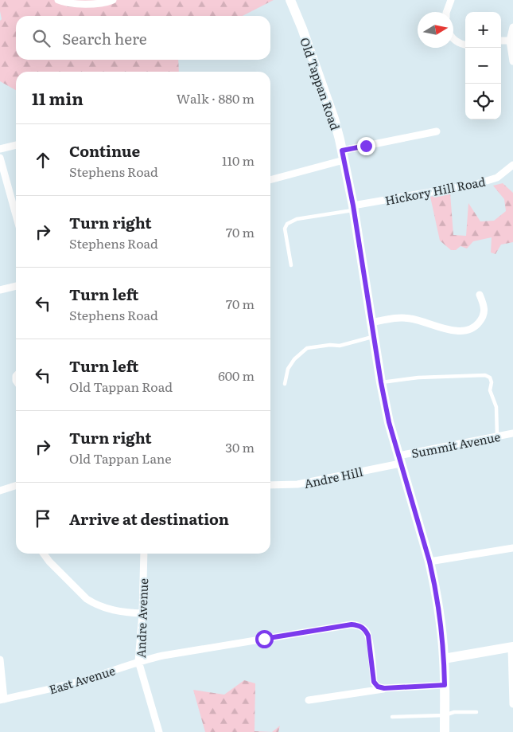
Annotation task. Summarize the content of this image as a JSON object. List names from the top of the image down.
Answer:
{
  "streets": {
    "main road": ["Old Tappan Road"],
    "street": [
      "Hickory Hill Road",
      "Summit Avenue",
      "Andre Hill",
      "Andre Avenue",
      "East Avenue"
    ]
  },
  "crossings": [
    ["Old Tappan Road", "Hickory Hill Road"],
    ["Old Tappan Road", "Summit Avenue"],
    ["Old Tappan Road", "Andre Hill"],
    ["Summit Avenue", "Andre Hill"],
    ["Andre Avenue", "East Avenue"]
  ],
  "north": "right",
  "page": {
    "map_buttons": ["+", "−"],
    "search": "Search here",
    "heading": ["11 min", "Walk · 880 m"],
    "list": [
      ["Continue", "Stephens Road", "110 m"],
      ["Turn right", "Stephens Road", "70 m"],
      ["Turn left", "Stephens Road", "70 m"],
      ["Turn left", "Old Tappan Road", "600 m"],
      ["Turn right", "Old Tappan Lane", "30 m"],
      "Arrive at destination"
    ]
  }
}
